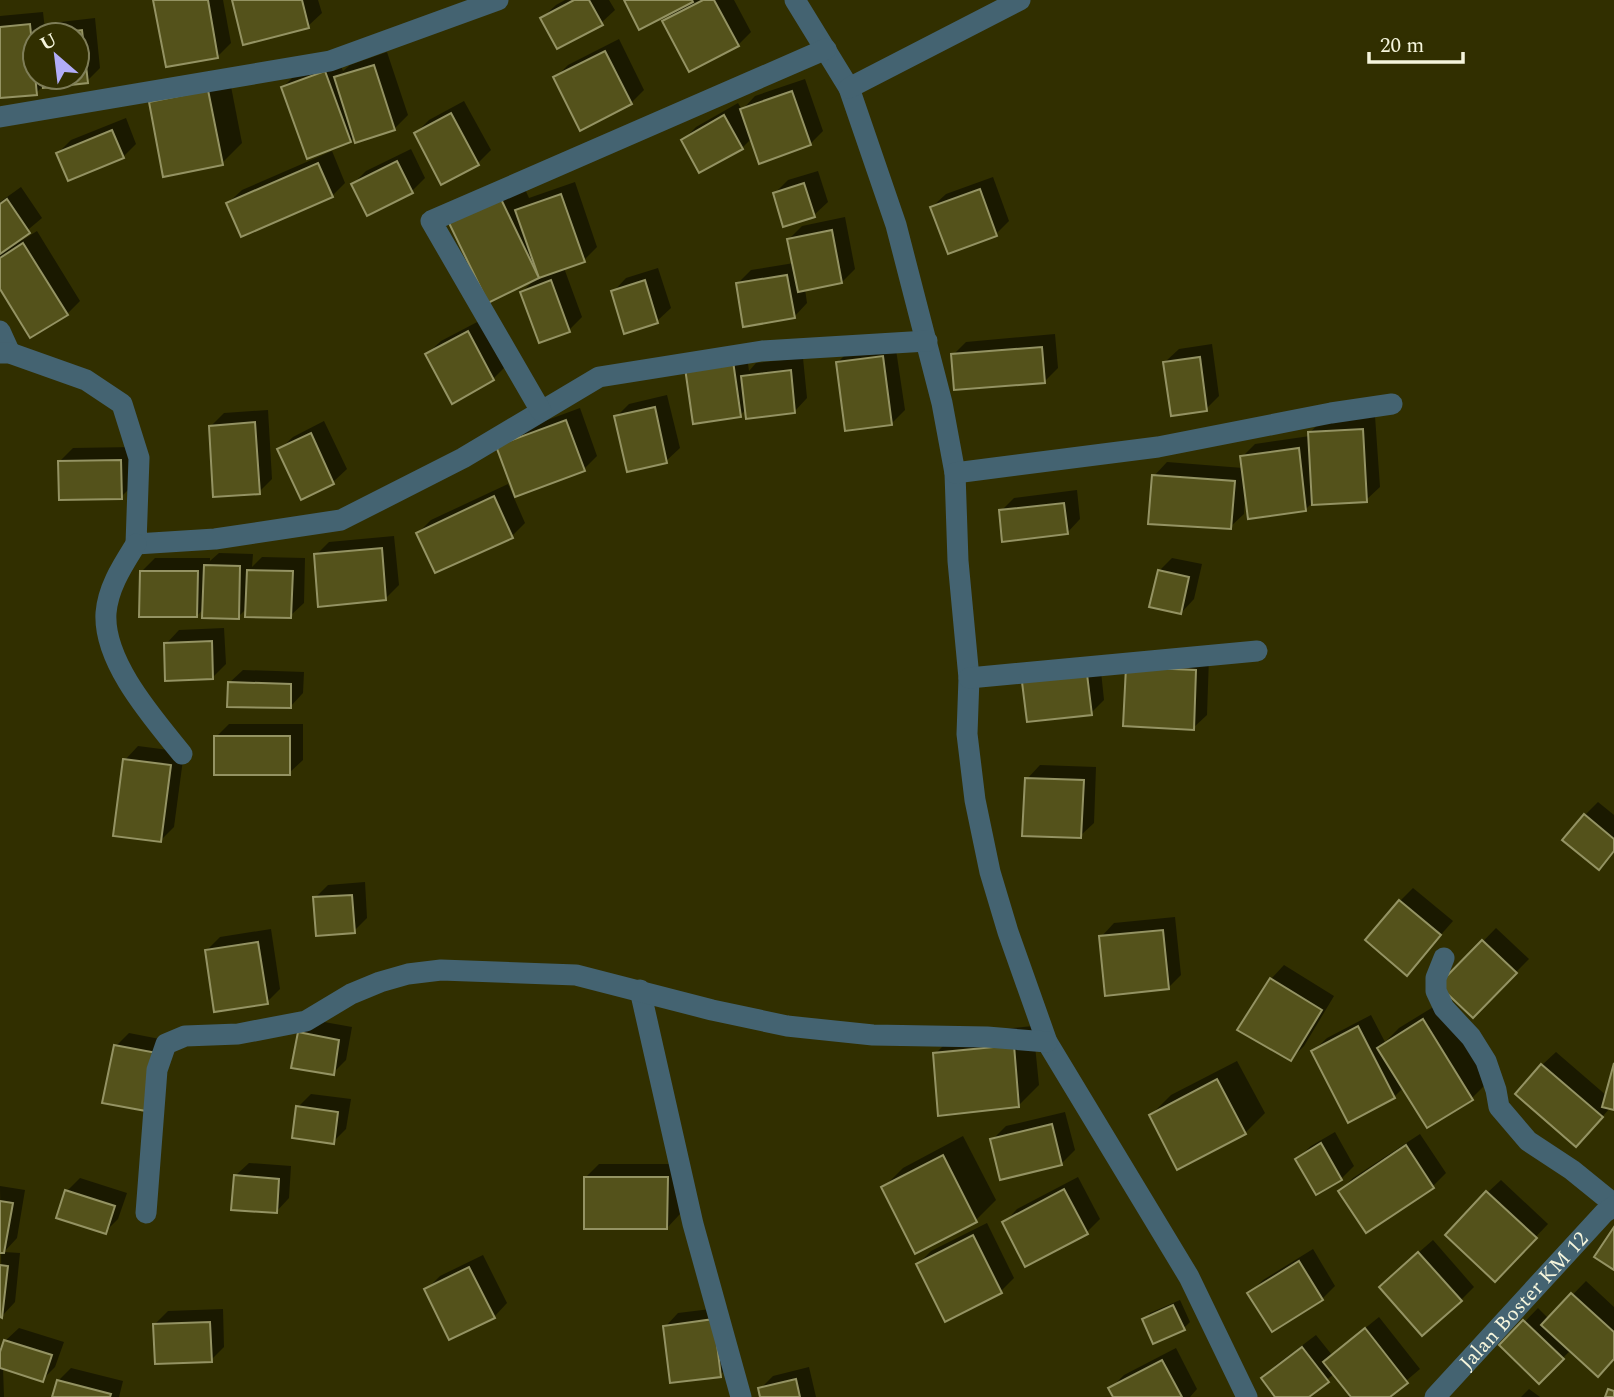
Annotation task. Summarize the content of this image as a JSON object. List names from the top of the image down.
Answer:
{
  "streets": {
    "street": ["Jalan Boster KM 12"]
  },
  "scale_bar": "20 m",
  "north": "top left"
}
